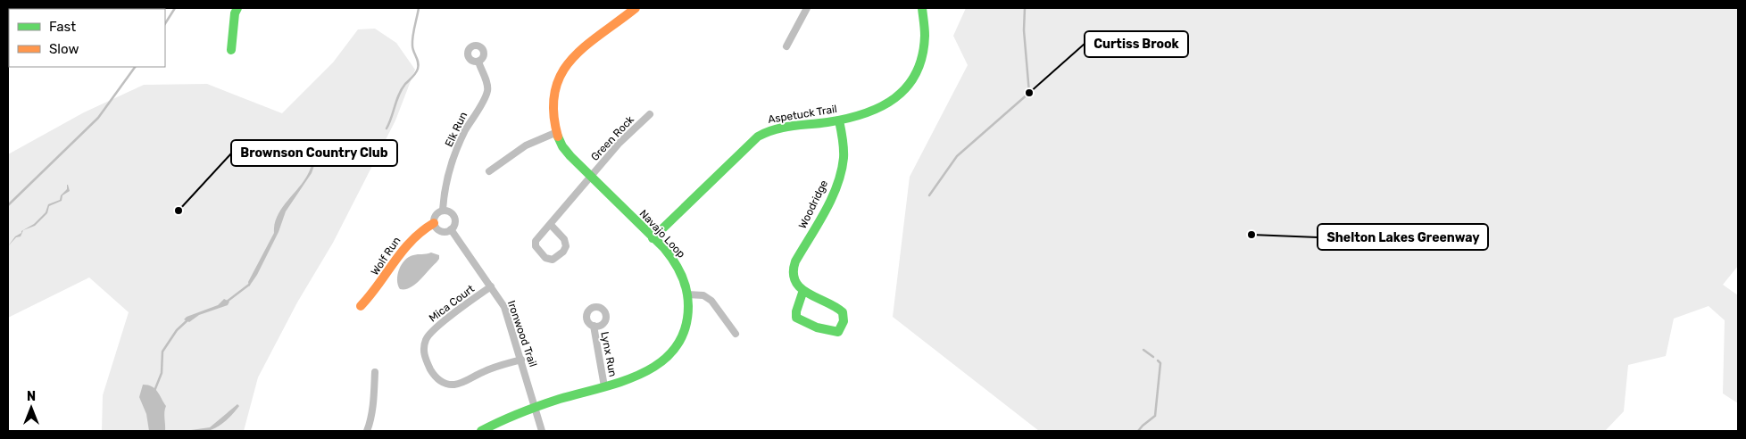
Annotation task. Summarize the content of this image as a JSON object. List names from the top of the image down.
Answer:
{
  "streets": {
    "street": [
      "Aspetuck Trail",
      "Elk Run",
      "Green Rock",
      "Woodridge",
      "Navajo Loop",
      "Wolf Run",
      "Mica Court",
      "Ironwood Trail",
      "Lynx Run"
    ]
  },
  "crossings": [
    ["Aspetuck Trail", "Woodridge"],
    ["Aspetuck Trail", "Navajo Loop"],
    ["Elk Run", "Wolf Run"],
    ["Elk Run", "Ironwood Trail"],
    ["Green Rock", "Navajo Loop"],
    ["Navajo Loop", "Ironwood Trail"],
    ["Navajo Loop", "Lynx Run"],
    ["Wolf Run", "Ironwood Trail"],
    ["Mica Court", "Ironwood Trail"]
  ],
  "places": ["Curtiss Brook", "Brownson Country Club", "Shelton Lakes Greenway"],
  "legend": ["Fast", "Slow"],
  "north": "top"
}
